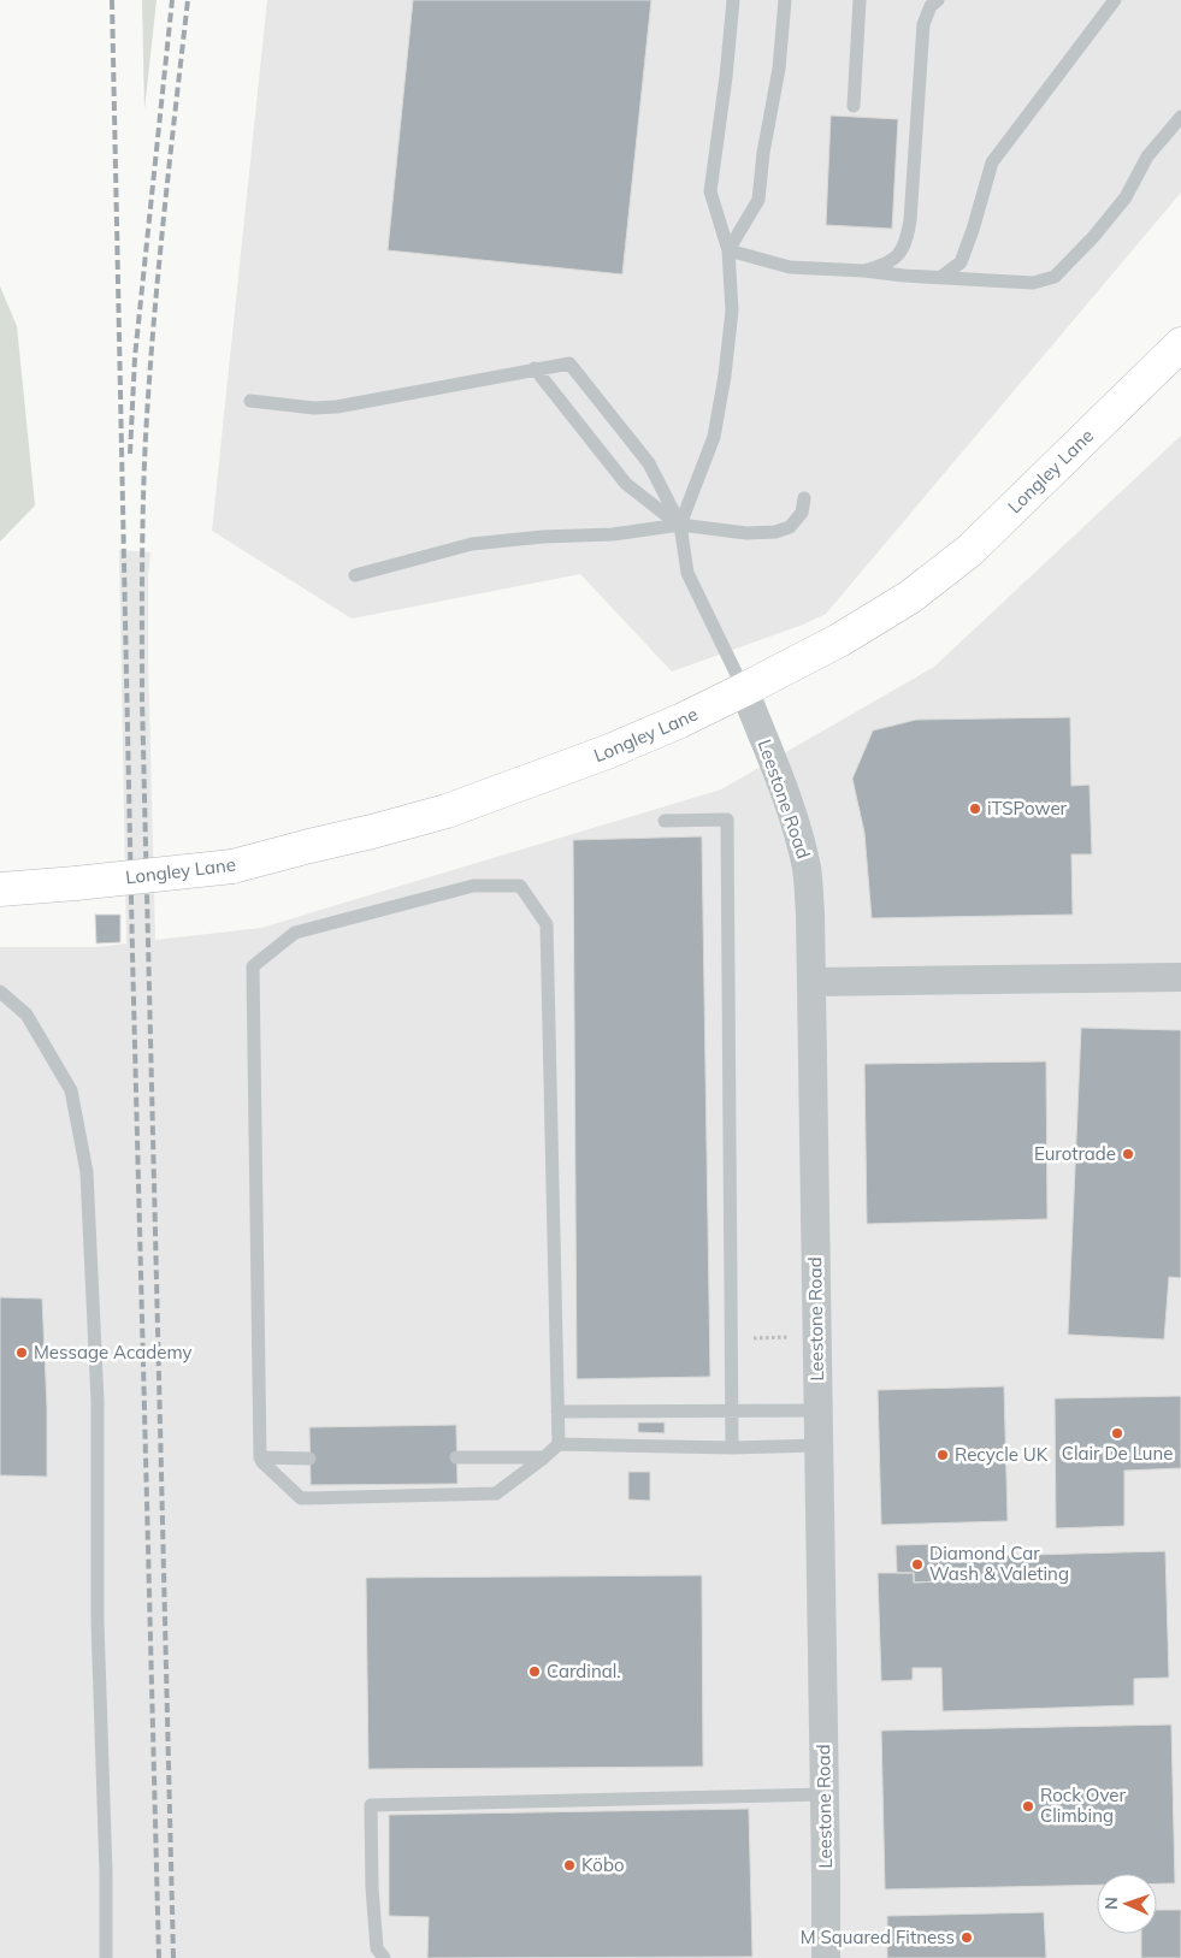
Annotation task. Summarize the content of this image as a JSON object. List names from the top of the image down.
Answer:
{
  "streets": {
    "main road": ["Longley Lane"],
    "street": ["Leestone Road"]
  },
  "crossings": [
    ["Longley Lane", "Leestone Road"]
  ],
  "places": [
    "iTSPower",
    "Eurotrade",
    "Message Academy",
    "Clair De Lune",
    "Recycle UK",
    "Diamond Car Wash & Valeting",
    "Cardinal.",
    "Rock Over Climbing",
    "Köbo",
    "M Squared Fitness"
  ],
  "north": "left"
}
